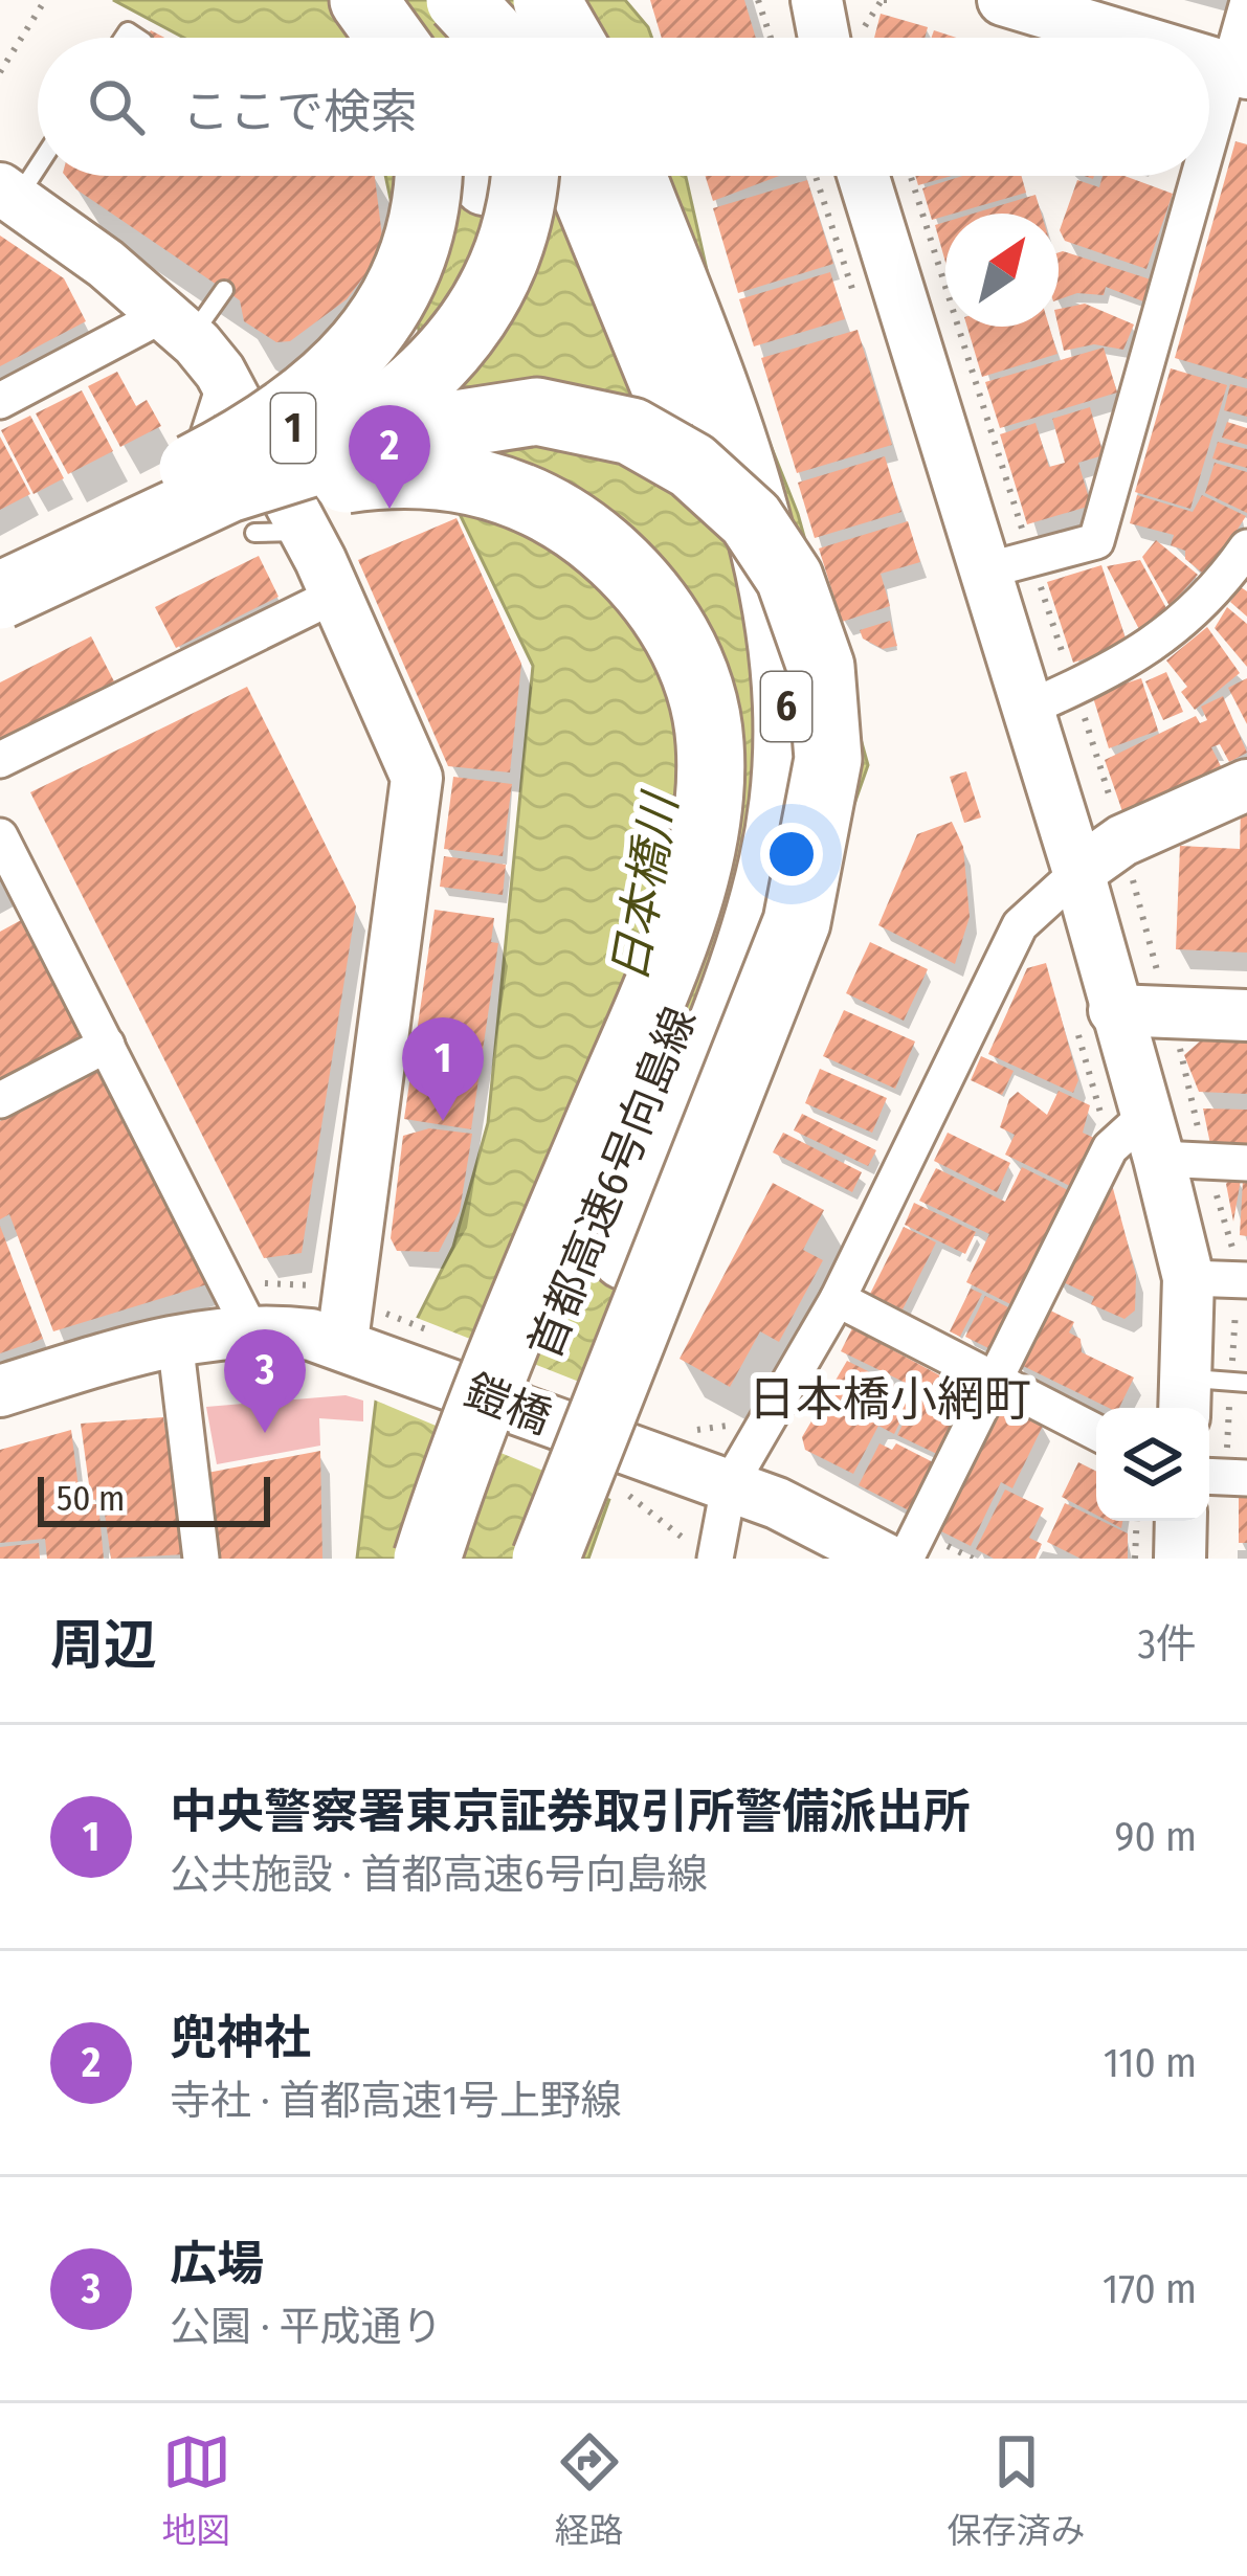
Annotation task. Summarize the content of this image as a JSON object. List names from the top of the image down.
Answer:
{
  "streets": {
    "highway": ["1", "6", "首都高速6号向島線"],
    "street": ["鎧橋"]
  },
  "districts": ["日本橋小網町"],
  "water": ["日本橋川"],
  "scale_bar": "50 m",
  "north": "top right",
  "page": {
    "search": "ここで検索",
    "pins": ["2", "1", "3"],
    "scale": "50 m",
    "heading": ["周辺", "3件"],
    "list": [
      {
        "mark": "1",
        "name": "中央警察署東京証券取引所警備派出所",
        "note": "公共施設 · 首都高速6号向島線",
        "value": "90 m"
      },
      {
        "mark": "2",
        "name": "兜神社",
        "note": "寺社 · 首都高速1号上野線",
        "value": "110 m"
      },
      {
        "mark": "3",
        "name": "広場",
        "note": "公園 · 平成通り",
        "value": "170 m"
      }
    ],
    "nav": ["地図", "経路", "保存済み"]
  }
}
